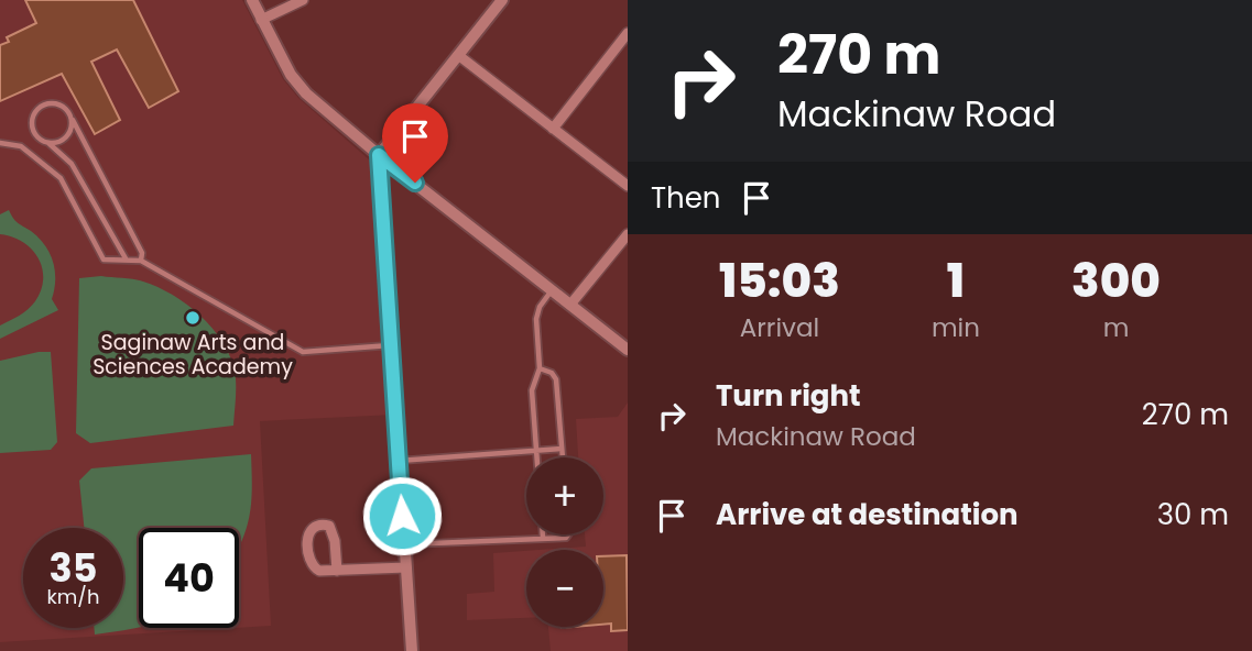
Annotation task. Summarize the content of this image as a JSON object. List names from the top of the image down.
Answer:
{
  "places": ["Saginaw Arts and Sciences Academy"],
  "page": {
    "turn": ["270 m", "Mackinaw Road"],
    "then": "Then",
    "eta": [
      "15:03",
      "Arrival",
      "1",
      "min",
      "300",
      "m"
    ],
    "list": [
      {
        "name": "Turn right",
        "note": "Mackinaw Road",
        "value": "270 m"
      },
      {
        "name": "Arrive at destination",
        "value": "30 m"
      }
    ],
    "map_buttons": ["+", "−"],
    "speed": "35 km/h",
    "limit": "40"
  }
}
